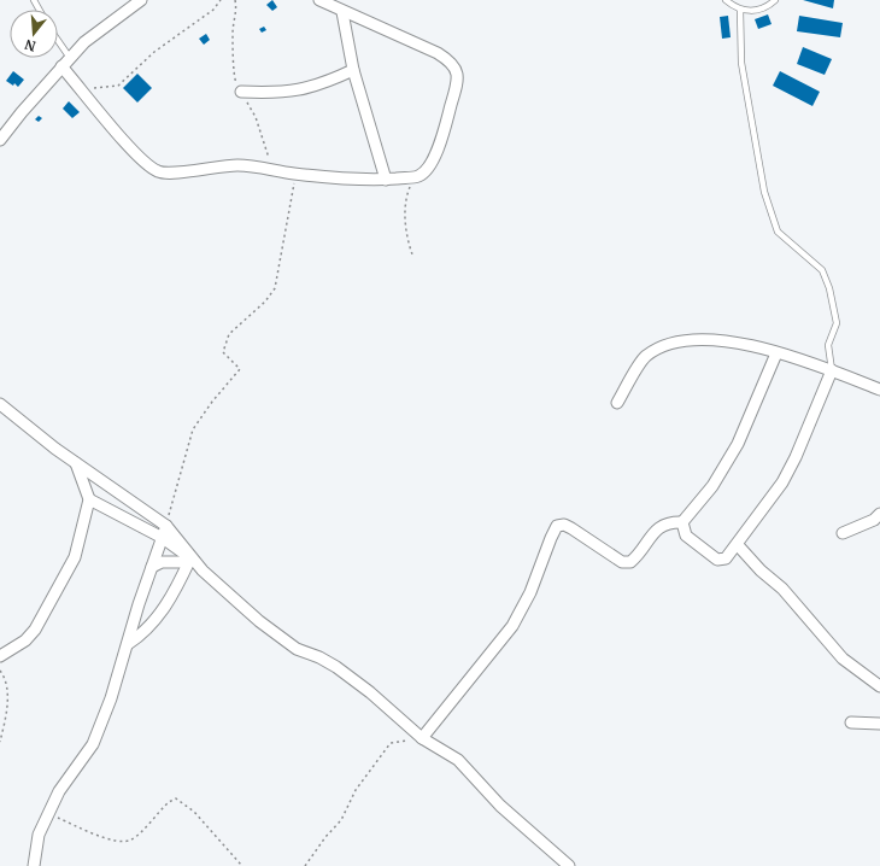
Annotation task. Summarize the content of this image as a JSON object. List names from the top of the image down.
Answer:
{
  "north": "bottom"
}
